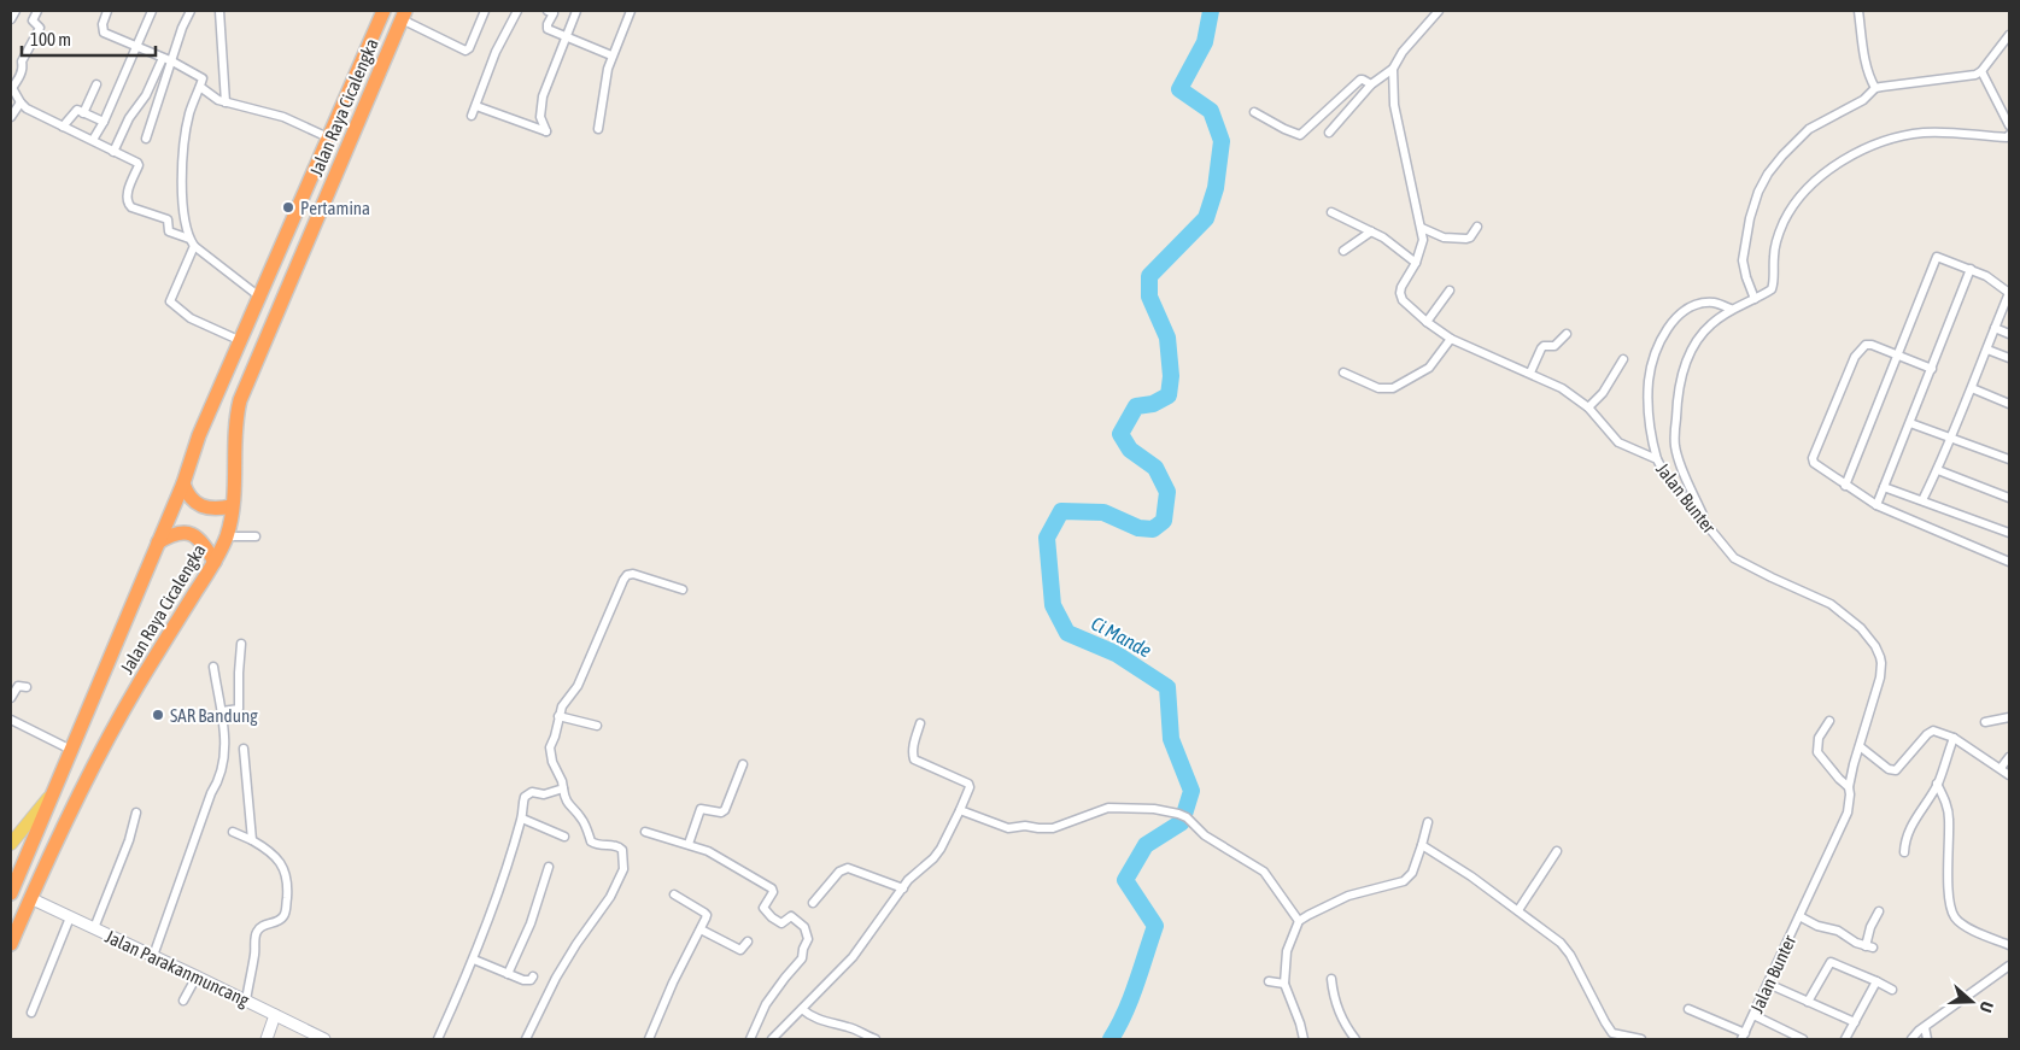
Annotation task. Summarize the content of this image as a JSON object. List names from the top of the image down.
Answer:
{
  "streets": {
    "highway": ["Jalan Raya Cicalengka"],
    "main road": ["Jalan Parakanmuncang"],
    "street": ["Jalan Bunter"]
  },
  "crossings": [
    ["Jalan Raya Cicalengka", "Jalan Parakanmuncang"]
  ],
  "water": ["Ci Mande"],
  "places": ["Pertamina", "SAR Bandung"],
  "scale_bar": "100 m",
  "north": "right"
}
